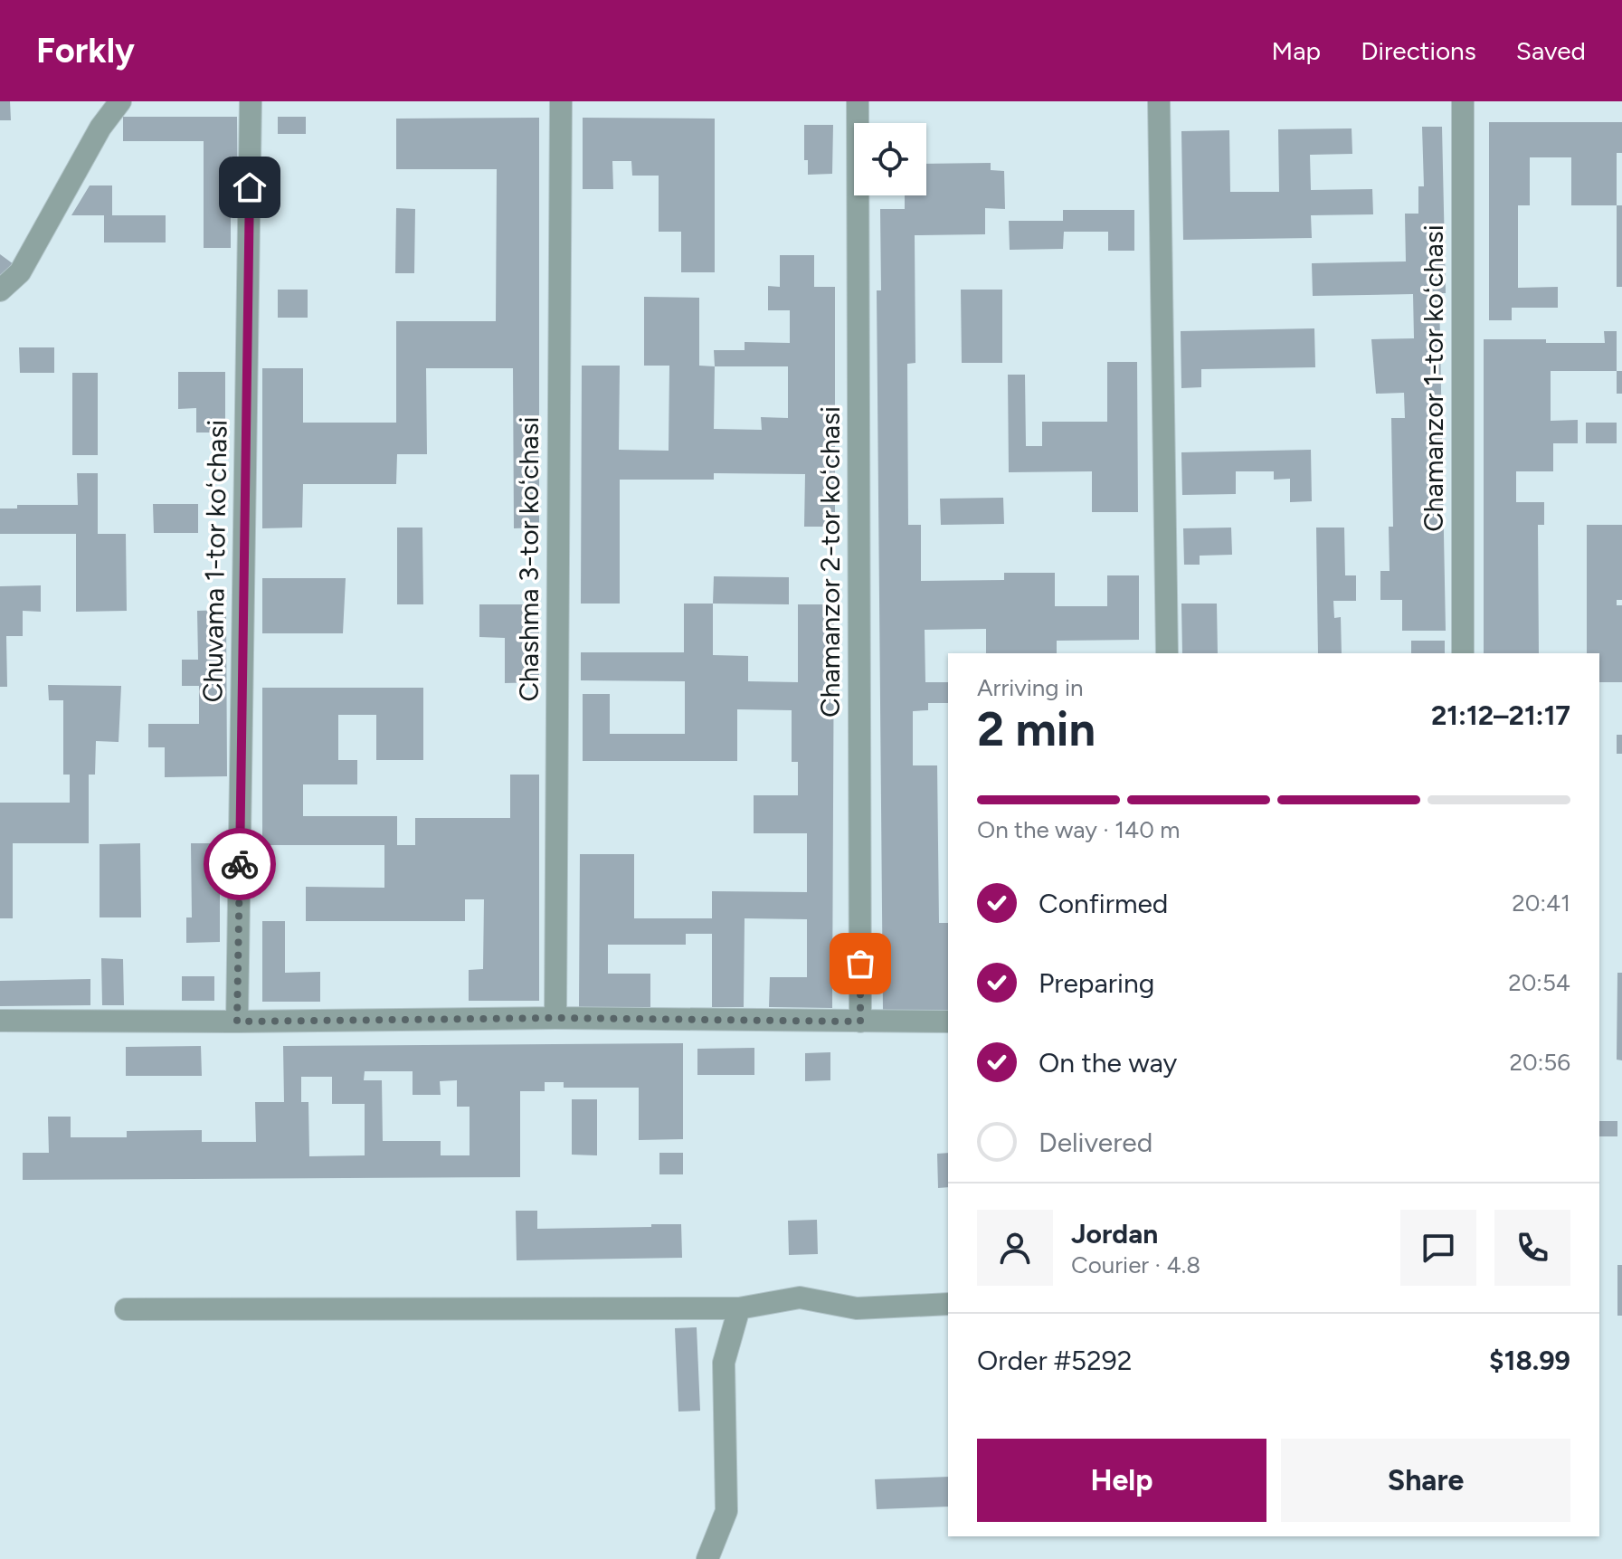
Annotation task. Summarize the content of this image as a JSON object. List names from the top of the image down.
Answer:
{
  "streets": {
    "street": [
      "Chamanzor 1-tor koʻchasi",
      "Chashma 3-tor koʻchasi",
      "Chuvama 1-tor koʻchasi",
      "Chamanzor 2-tor koʻchasi"
    ]
  },
  "page": {
    "header": "Forkly",
    "nav": ["Map", "Directions", "Saved"],
    "heading": ["2 min", "Arriving in", "21:12–21:17"],
    "panel": [
      "Jordan",
      "Courier · 4.8",
      "Order #5292",
      "$18.99"
    ],
    "bar": "On the way · 140 m",
    "list": [
      ["Confirmed", "20:41"],
      ["Preparing", "20:54"],
      ["On the way", "20:56"],
      "Delivered"
    ],
    "buttons": ["Help", "Share"]
  }
}
